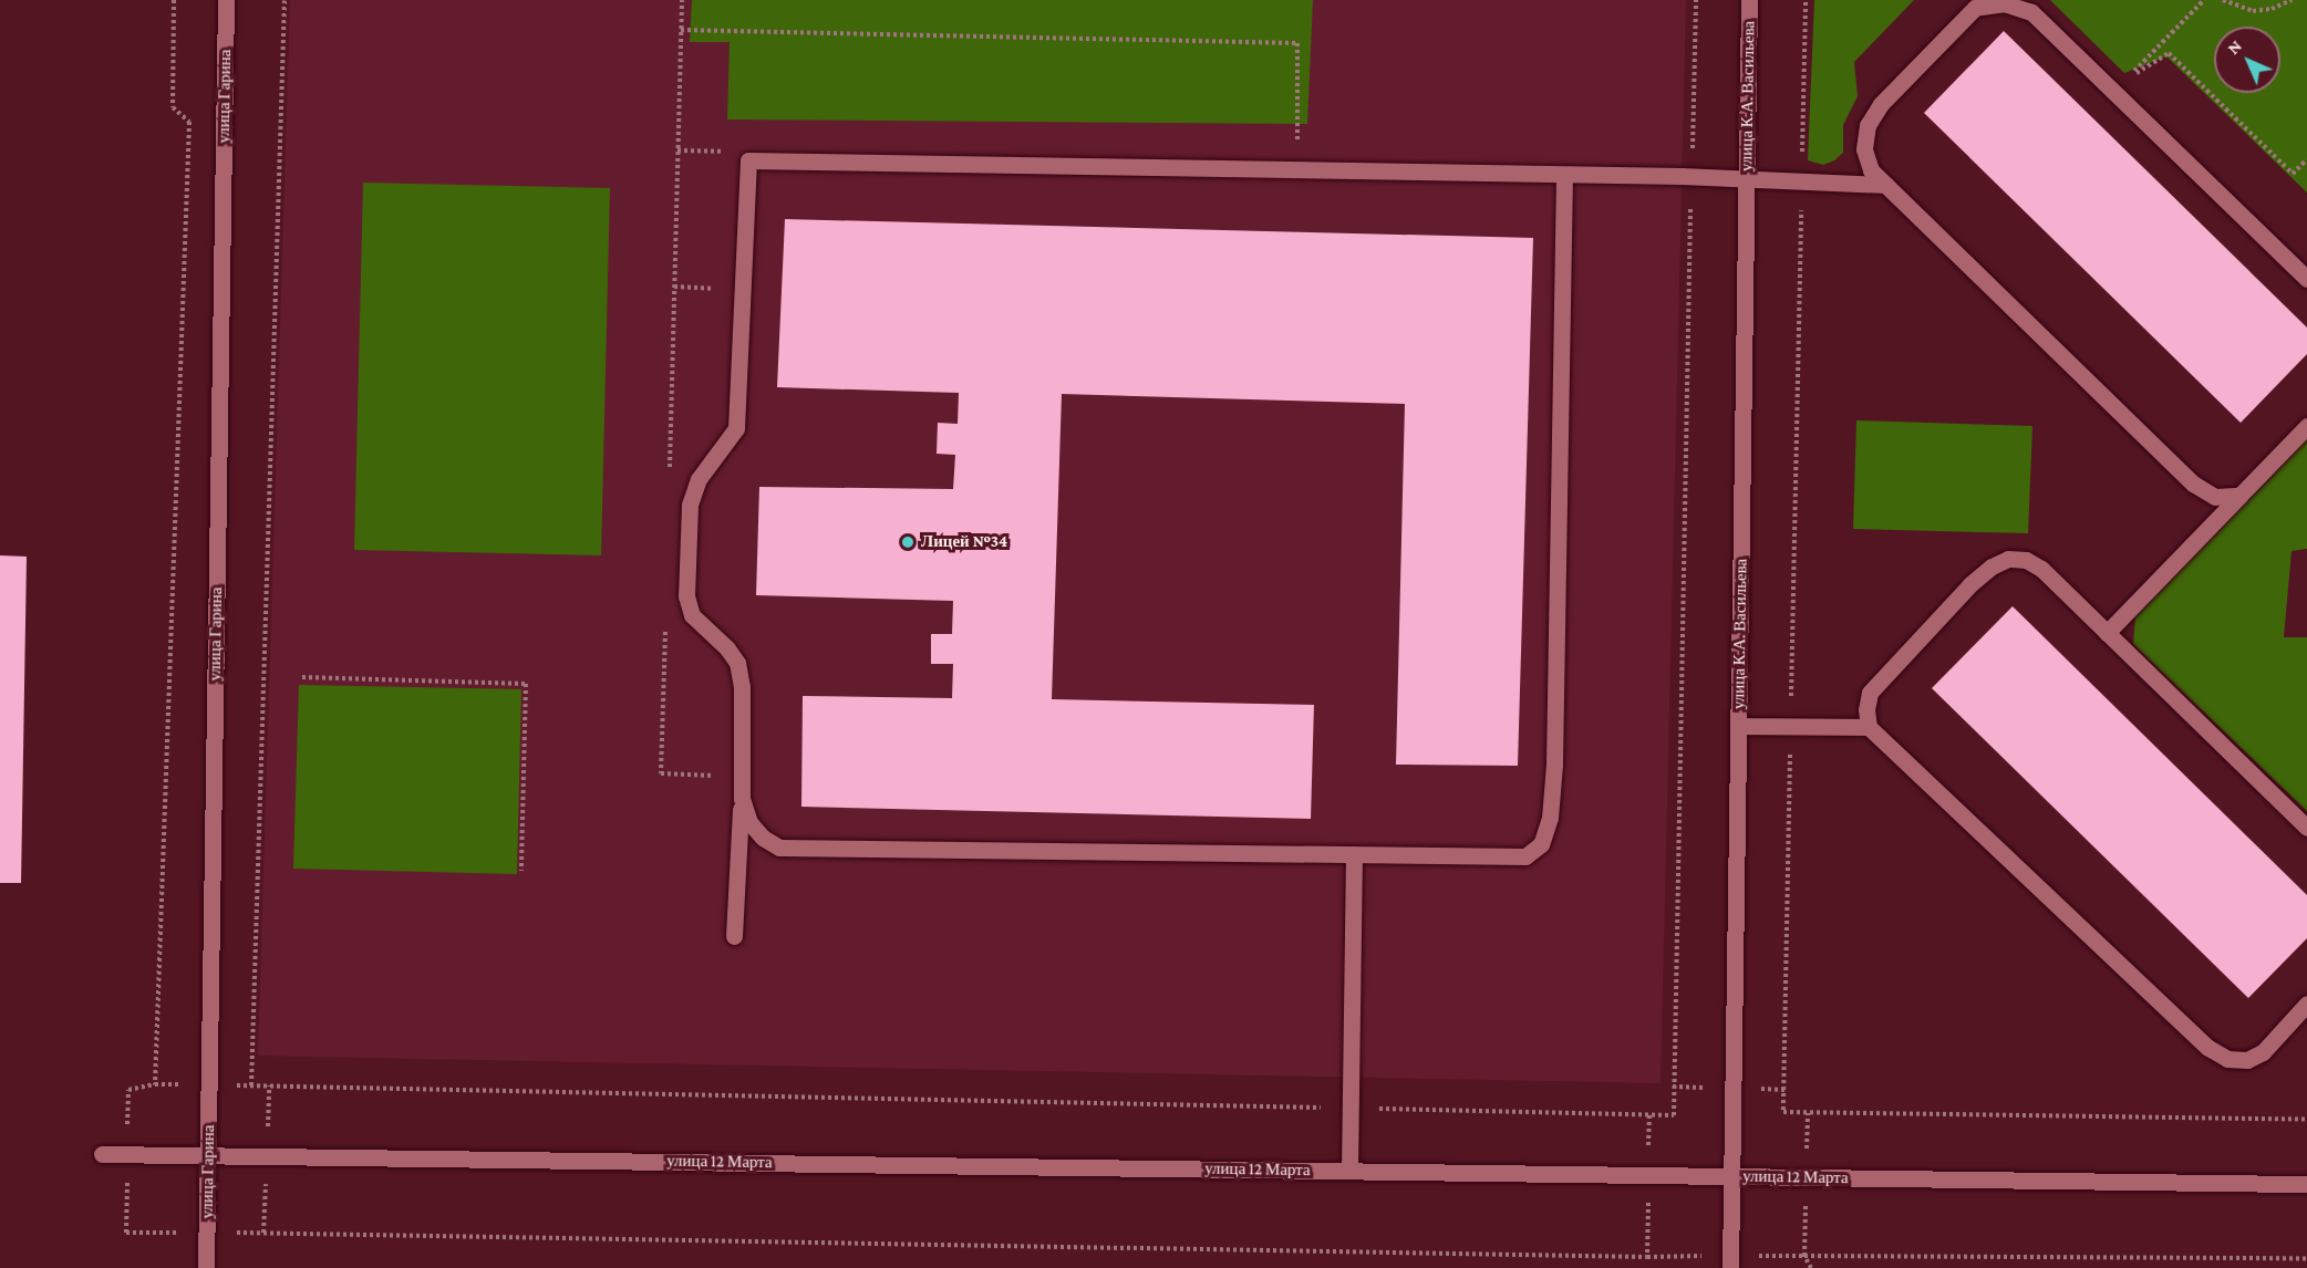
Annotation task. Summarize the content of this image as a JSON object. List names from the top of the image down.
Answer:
{
  "streets": {
    "street": ["улица Гарина", "улица К.А. Васильева", "улица 12 Марта"]
  },
  "crossings": [
    ["улица Гарина", "улица 12 Марта"],
    ["улица К.А. Васильева", "улица 12 Марта"]
  ],
  "places": ["Лицей №34"],
  "north": "top left"
}
